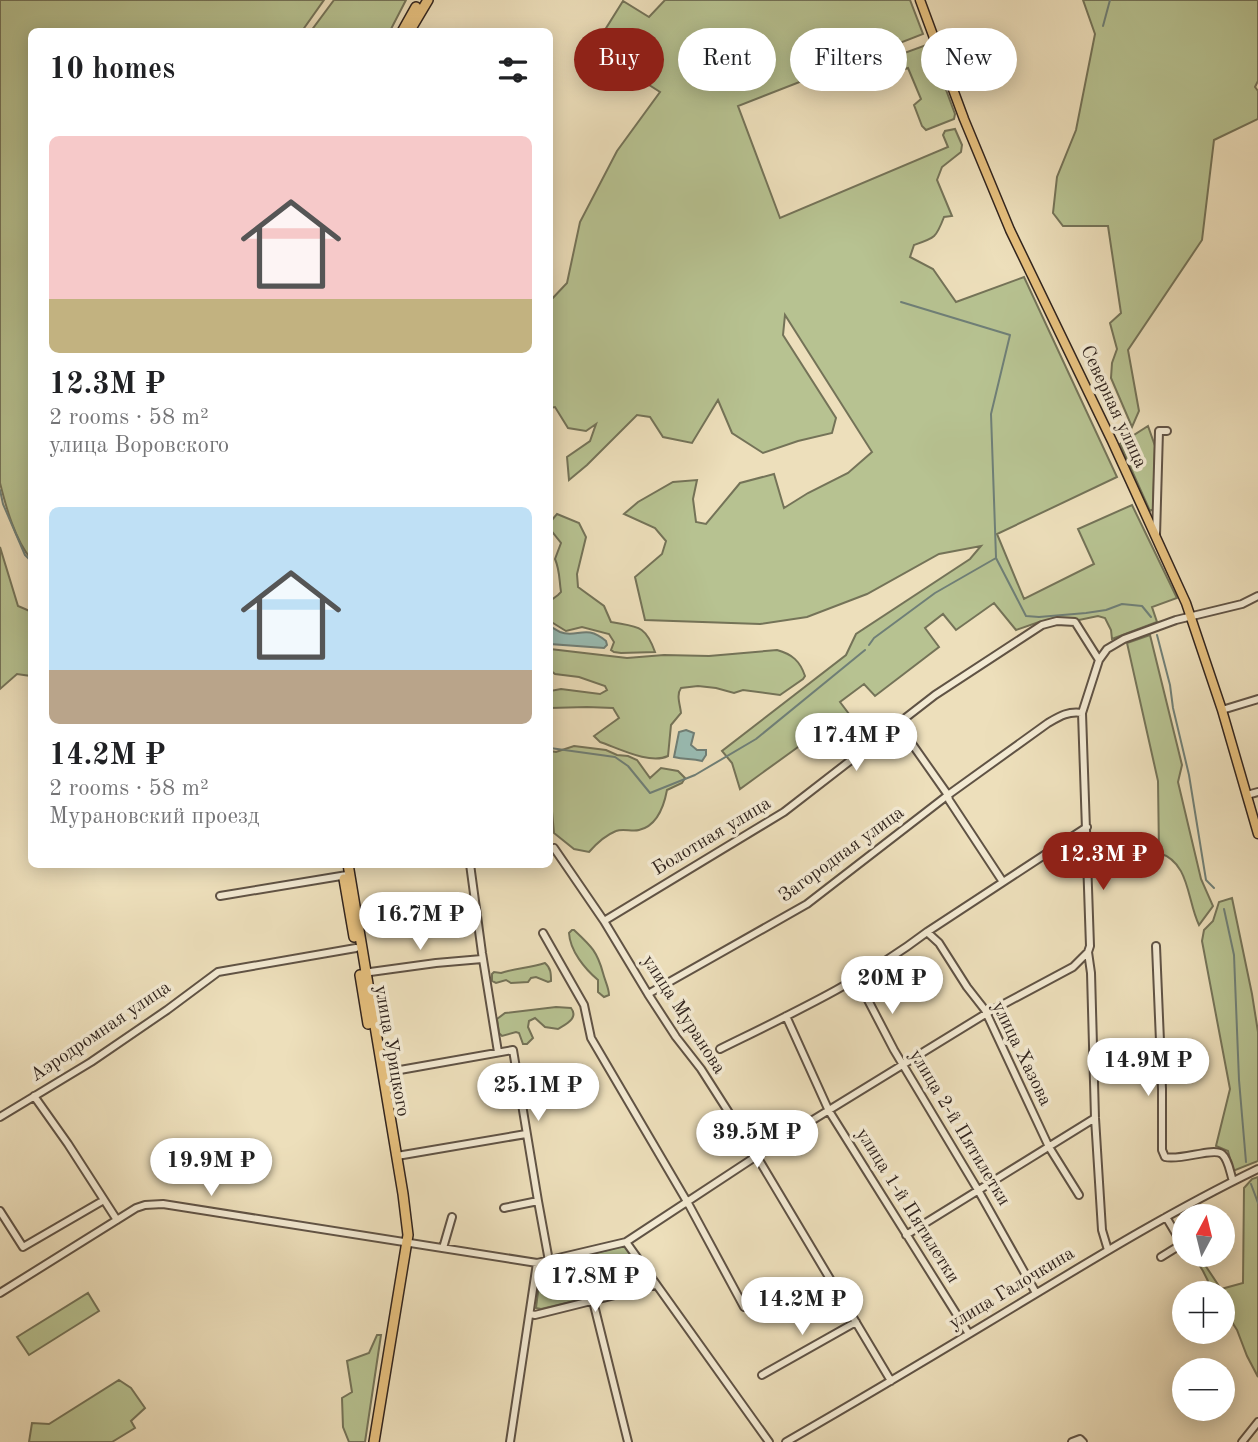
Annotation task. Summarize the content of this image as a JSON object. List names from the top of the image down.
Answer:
{
  "streets": {
    "highway": ["улица Урицкого"],
    "main road": ["Северная улица"],
    "street": [
      "Болотная улица",
      "Загородная улица",
      "улица Муранова",
      "Аэродромная улица",
      "улица Хазова",
      "улица 2-й Пятилетки",
      "улица 1-й Пятилетки",
      "улица Галочкина"
    ]
  },
  "crossings": [
    ["Болотная улица", "улица Муранова"],
    ["Загородная улица", "улица Муранова"],
    ["улица Муранова", "улица Галочкина"],
    ["Аэродромная улица", "улица Урицкого"],
    ["улица 2-й Пятилетки", "улица Галочкина"],
    ["улица 1-й Пятилетки", "улица Галочкина"]
  ],
  "north": "top",
  "page": {
    "chip": [
      "Buy",
      "Rent",
      "Filters",
      "New"
    ],
    "heading": "10 homes",
    "list": [
      {
        "name": "12.3M ₽",
        "note": "2 rooms · 58 m² · улица Воровского"
      },
      {
        "name": "14.2M ₽",
        "note": "2 rooms · 58 m² · Мурановский проезд"
      }
    ],
    "price": [
      "17.4M ₽",
      "12.3M ₽",
      "16.7M ₽",
      "20M ₽",
      "14.9M ₽",
      "25.1M ₽",
      "39.5M ₽",
      "19.9M ₽",
      "17.8M ₽",
      "14.2M ₽"
    ],
    "map_buttons": ["+", "−"]
  }
}
